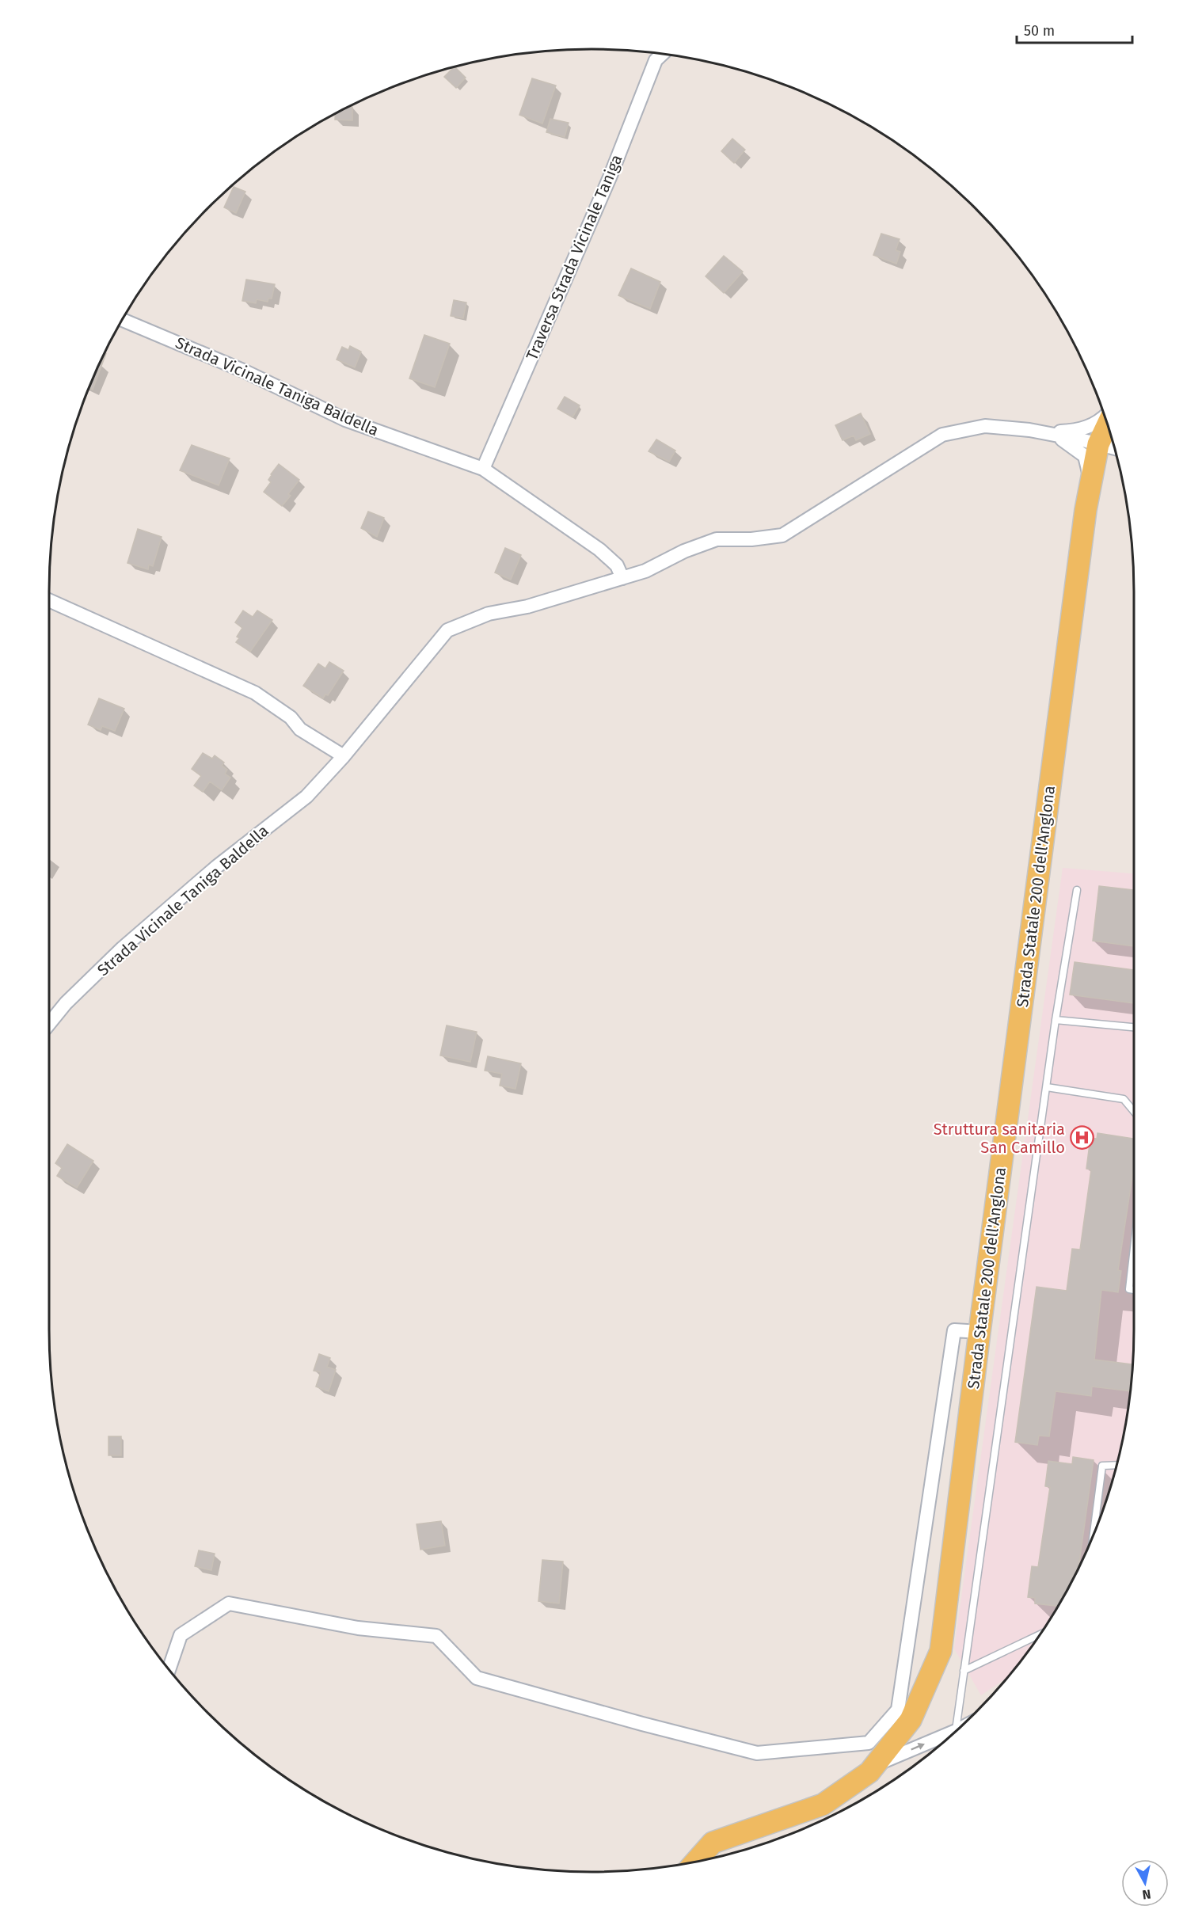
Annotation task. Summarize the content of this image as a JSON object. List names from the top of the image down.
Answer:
{
  "streets": {
    "main road": ["Strada Statale 200 dell'Anglona"],
    "street": ["Traversa Strada Vicinale Taniga", "Strada Vicinale Taniga Baldella"]
  },
  "crossings": [
    ["Traversa Strada Vicinale Taniga", "Strada Vicinale Taniga Baldella"],
    ["Strada Vicinale Taniga Baldella", "Strada Statale 200 dell'Anglona"]
  ],
  "places": {
    "hospital": ["Struttura sanitaria San Camillo"]
  },
  "scale_bar": "50 m",
  "north": "bottom"
}
